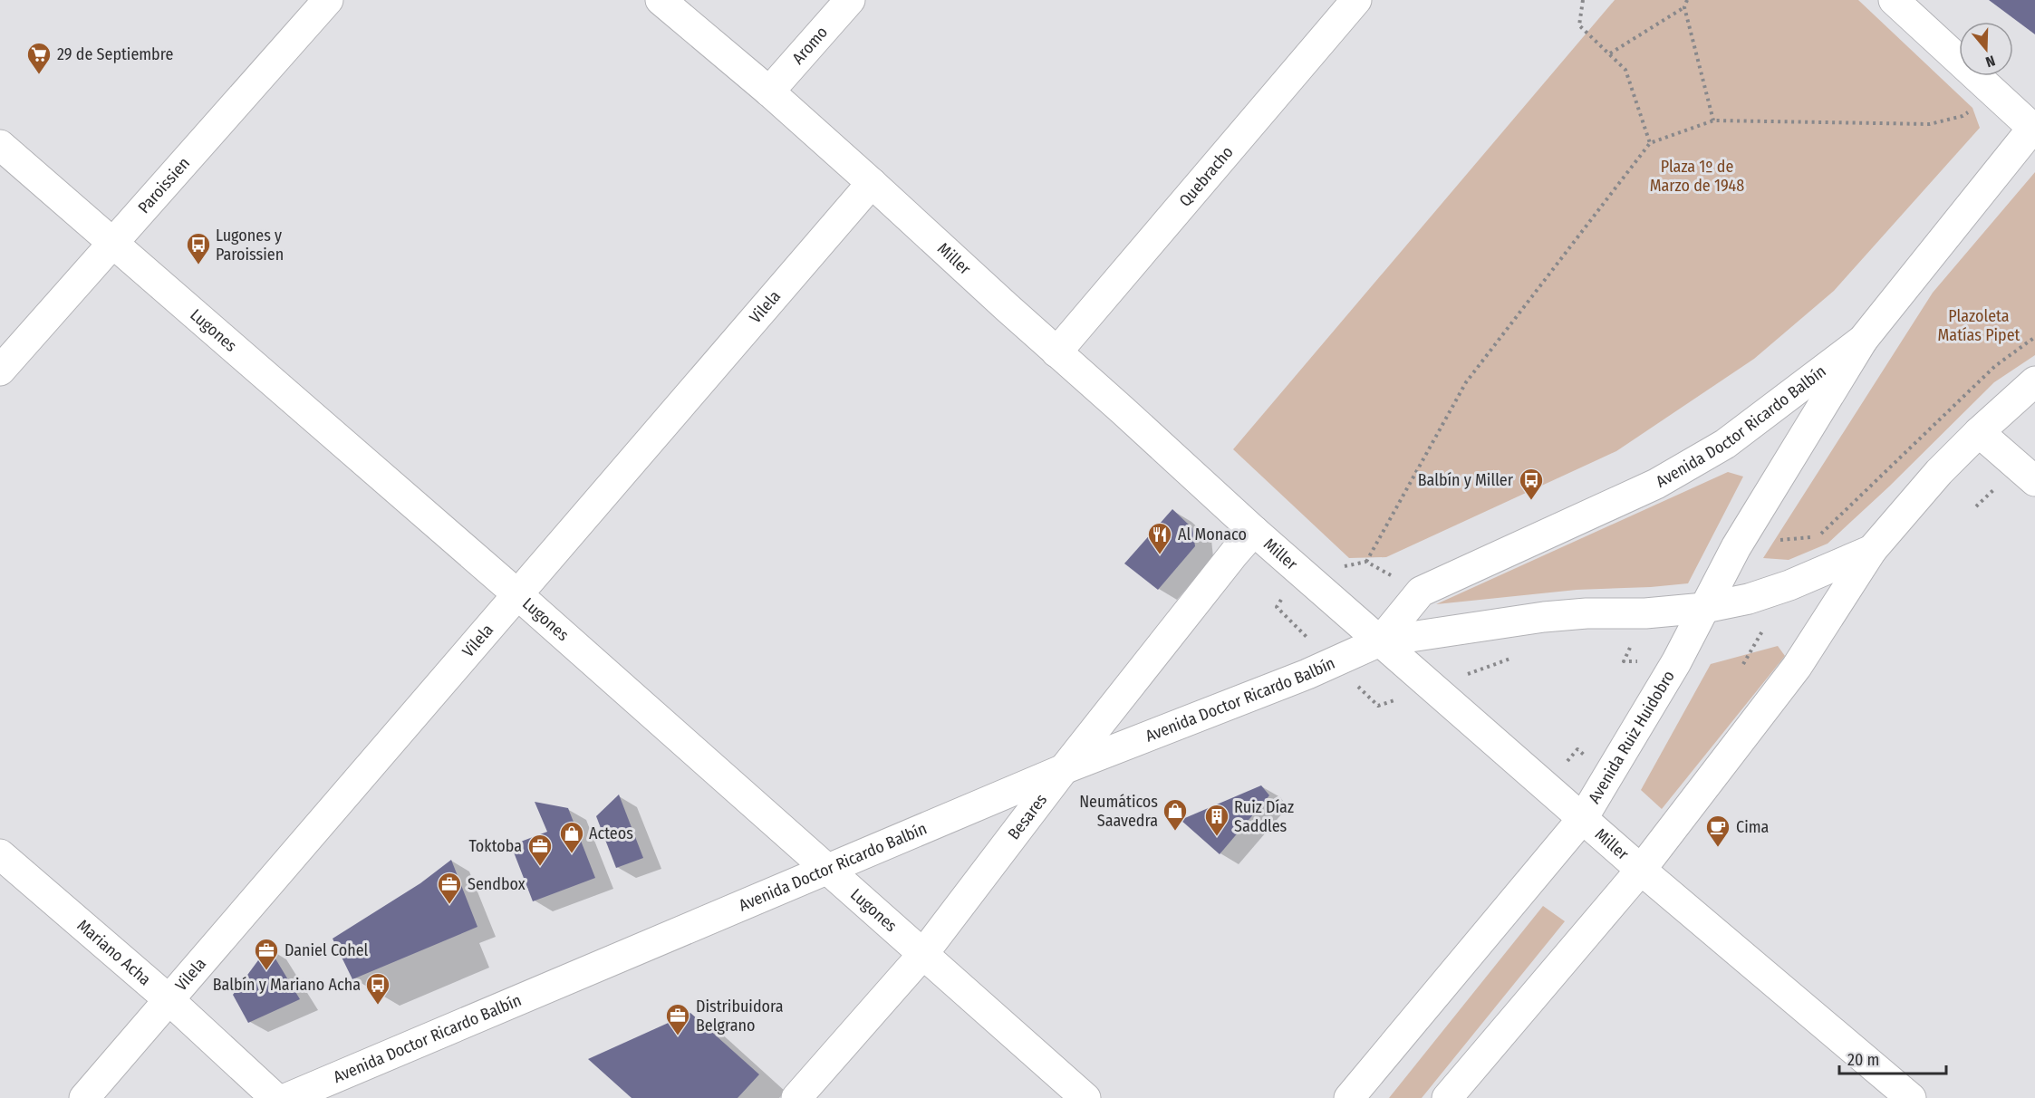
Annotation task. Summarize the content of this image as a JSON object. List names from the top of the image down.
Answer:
{
  "streets": {
    "street": [
      "Aromo",
      "Quebracho",
      "Paroissien",
      "Miller",
      "Vilela",
      "Lugones",
      "Avenida Doctor Ricardo Balbín",
      "Avenida Ruiz Huidobro",
      "Besares",
      "Mariano Acha"
    ]
  },
  "crossings": [
    ["Aromo", "Miller"],
    ["Quebracho", "Miller"],
    ["Paroissien", "Lugones"],
    ["Miller", "Vilela"],
    ["Miller", "Avenida Doctor Ricardo Balbín"],
    ["Miller", "Avenida Ruiz Huidobro"],
    ["Miller", "Besares"],
    ["Vilela", "Lugones"],
    ["Vilela", "Mariano Acha"],
    ["Lugones", "Avenida Doctor Ricardo Balbín"],
    ["Lugones", "Besares"],
    ["Avenida Doctor Ricardo Balbín", "Avenida Ruiz Huidobro"],
    ["Avenida Doctor Ricardo Balbín", "Besares"]
  ],
  "parks": ["Plaza 1º de Marzo de 1948", "Plazoleta Matías Pipet"],
  "places": {
    "supermarket": ["29 de Septiembre"],
    "bus stop": ["Lugones y Paroissien", "Balbín y Miller", "Balbín y Mariano Acha"],
    "restaurant": ["Al Monaco"],
    "shop": ["Neumáticos Saavedra", "Acteos"],
    "building": ["Ruiz Díaz Saddles"],
    "cafe": ["Cima"],
    "office": [
      "Toktoba",
      "Sendbox",
      "Daniel Cohel",
      "Distribuidora Belgrano"
    ]
  },
  "scale_bar": "20 m",
  "north": "bottom"
}
